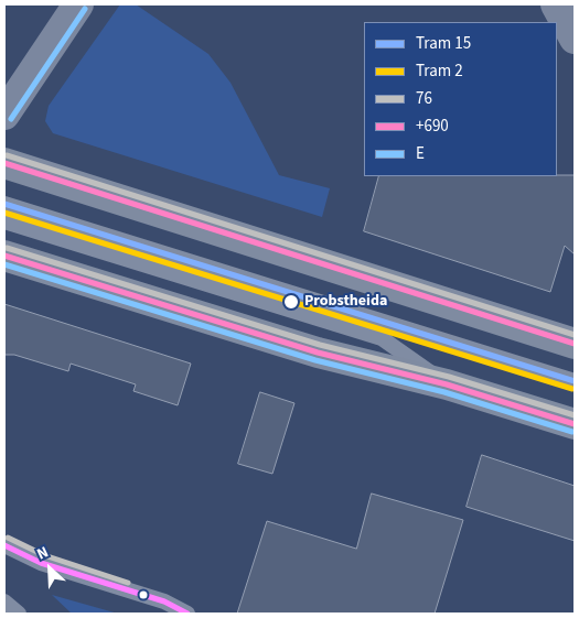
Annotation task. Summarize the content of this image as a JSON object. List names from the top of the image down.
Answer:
{
  "places": ["Probstheida"],
  "lines": [
    "transit line E",
    "transit line 76",
    "transit line +690",
    "tram line 15",
    "tram line 2"
  ],
  "legend": [
    "Tram 15",
    "Tram 2",
    "76",
    "+690",
    "E"
  ],
  "north": "top left"
}
